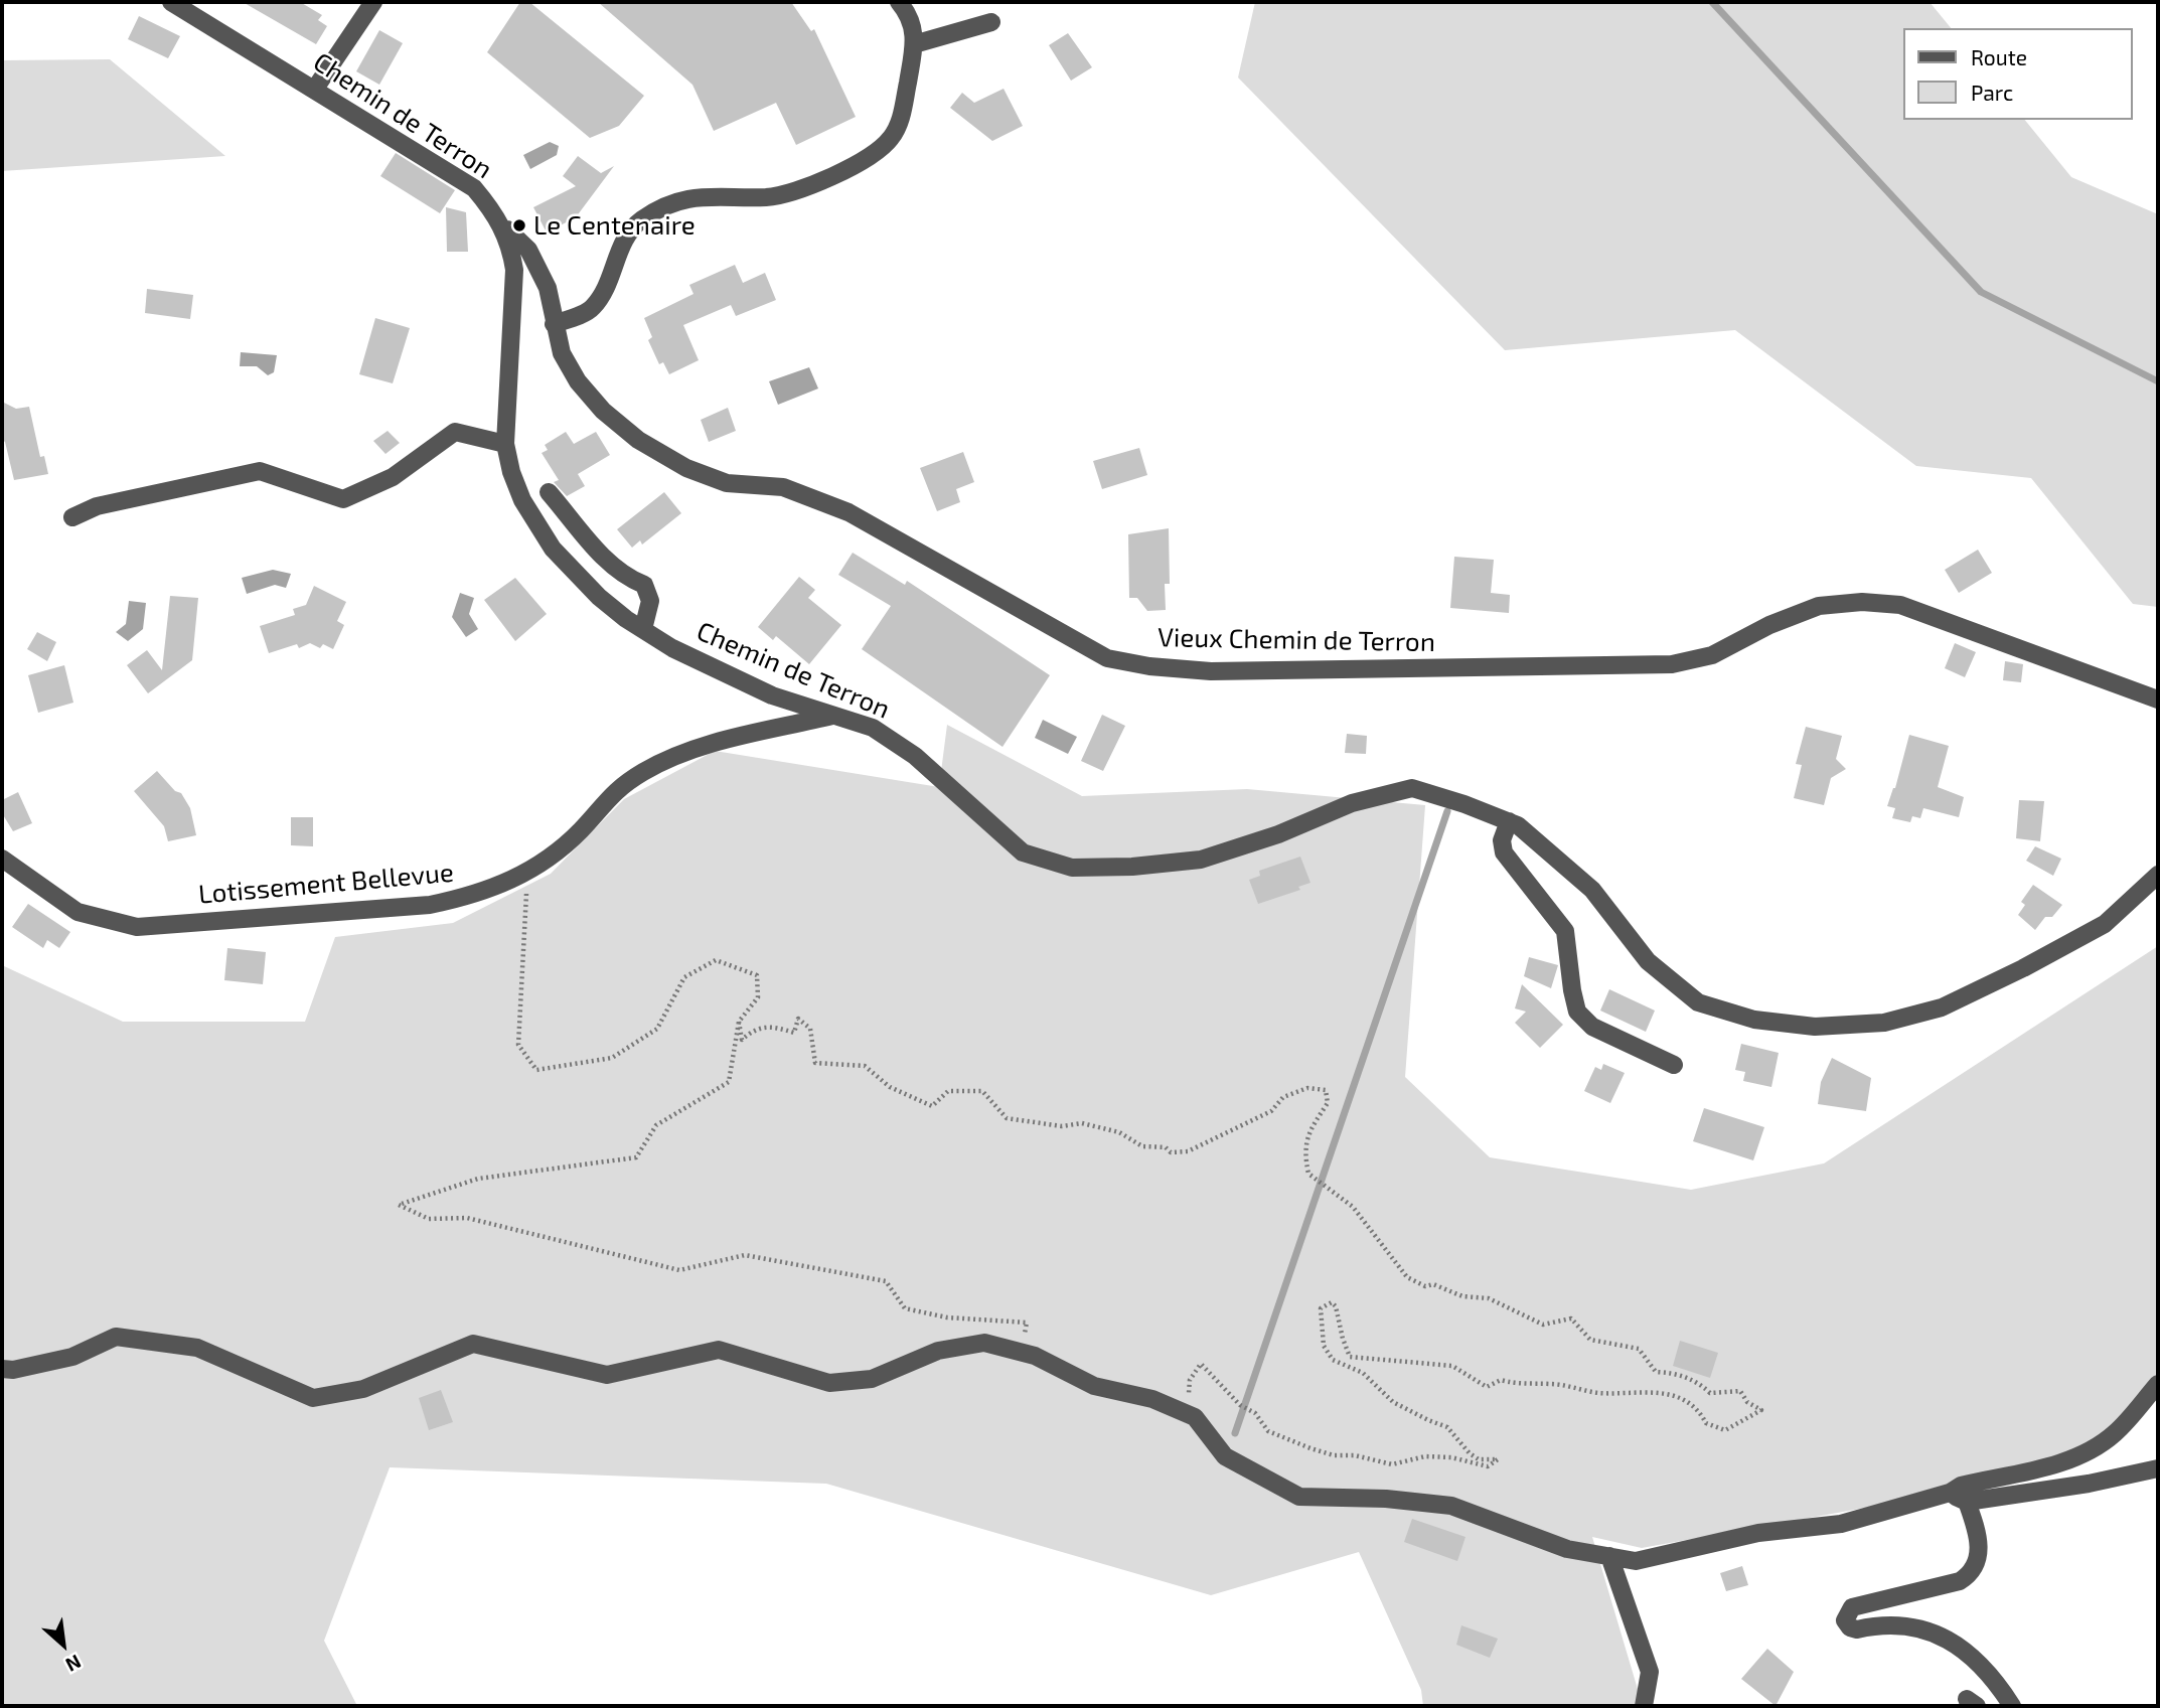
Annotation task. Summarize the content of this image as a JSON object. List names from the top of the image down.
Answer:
{
  "streets": {
    "street": ["Chemin de Terron", "Vieux Chemin de Terron", "Lotissement Bellevue"]
  },
  "crossings": [
    ["Chemin de Terron", "Vieux Chemin de Terron"],
    ["Chemin de Terron", "Lotissement Bellevue"]
  ],
  "places": ["Le Centenaire"],
  "legend": ["Route", "Parc"],
  "north": "bottom right"
}
